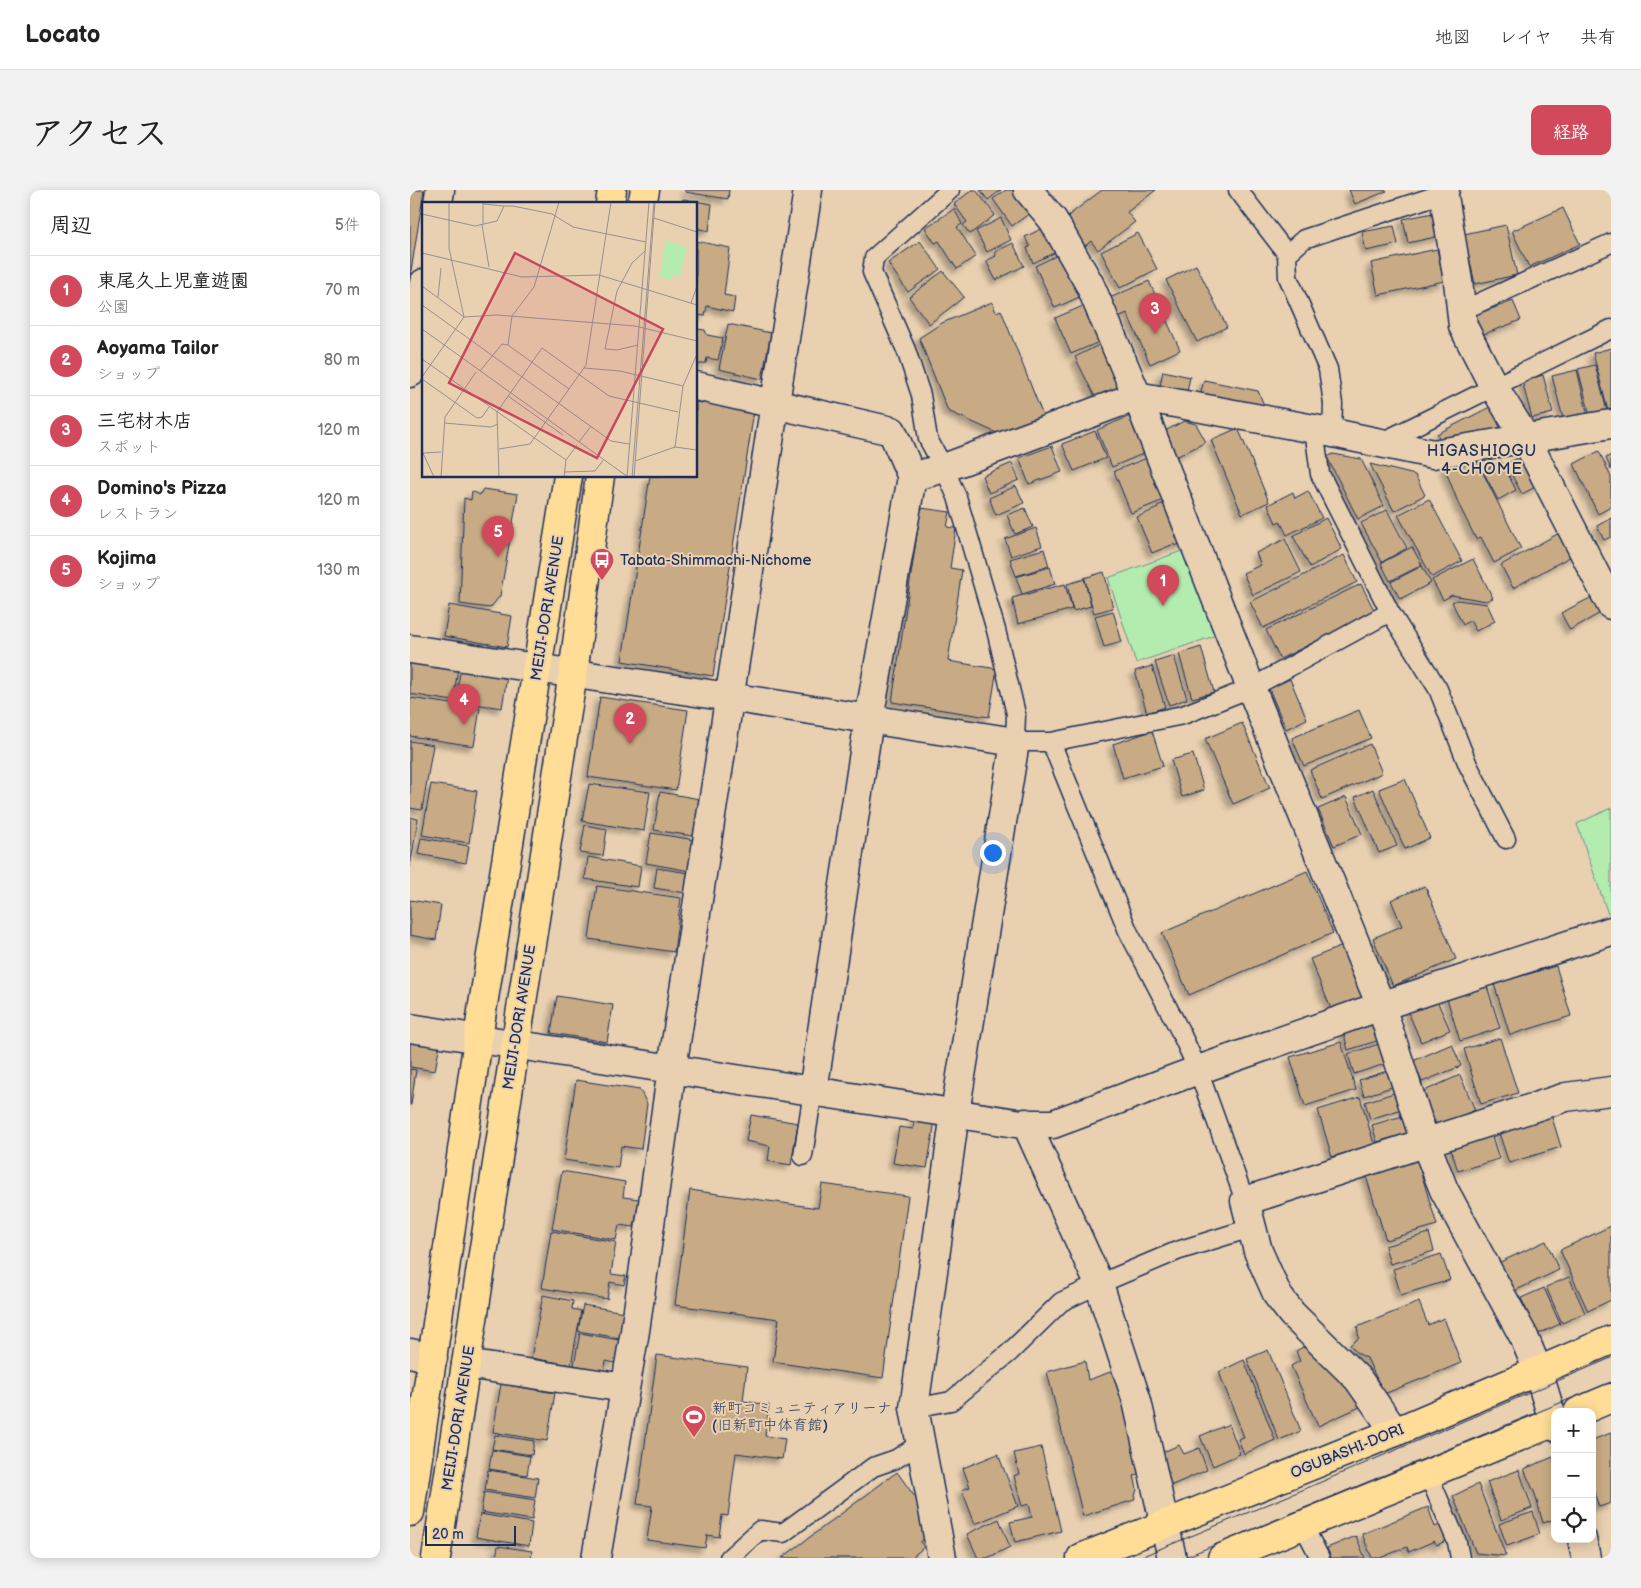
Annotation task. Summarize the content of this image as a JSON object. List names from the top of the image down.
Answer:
{
  "streets": {
    "main road": ["MEIJI-DORI AVENUE", "OGUBASHI-DORI"]
  },
  "districts": ["HIGASHIOGU 4-CHOME"],
  "places": {
    "bus stop": ["Tabata-Shimmachi-Nichome"],
    "sports": ["新町コミュニティアリーナ (旧新町中体育館)"]
  },
  "scale_bar": "20 m",
  "page": {
    "header": "Locato",
    "nav": ["地図", "レイヤ", "共有"],
    "title": "アクセス",
    "buttons": "経路",
    "heading": ["周辺", "5件"],
    "list": [
      {
        "mark": "1",
        "name": "東尾久上児童遊園",
        "note": "公園",
        "value": "70 m"
      },
      {
        "mark": "2",
        "name": "Aoyama Tailor",
        "note": "ショップ",
        "value": "80 m"
      },
      {
        "mark": "3",
        "name": "三宅材木店",
        "note": "スポット",
        "value": "120 m"
      },
      {
        "mark": "4",
        "name": "Domino's Pizza",
        "note": "レストラン",
        "value": "120 m"
      },
      {
        "mark": "5",
        "name": "Kojima",
        "note": "ショップ",
        "value": "130 m"
      }
    ],
    "pins": [
      "3",
      "5",
      "1",
      "4",
      "2"
    ],
    "map_buttons": ["+", "−"],
    "scale": "20 m"
  }
}
